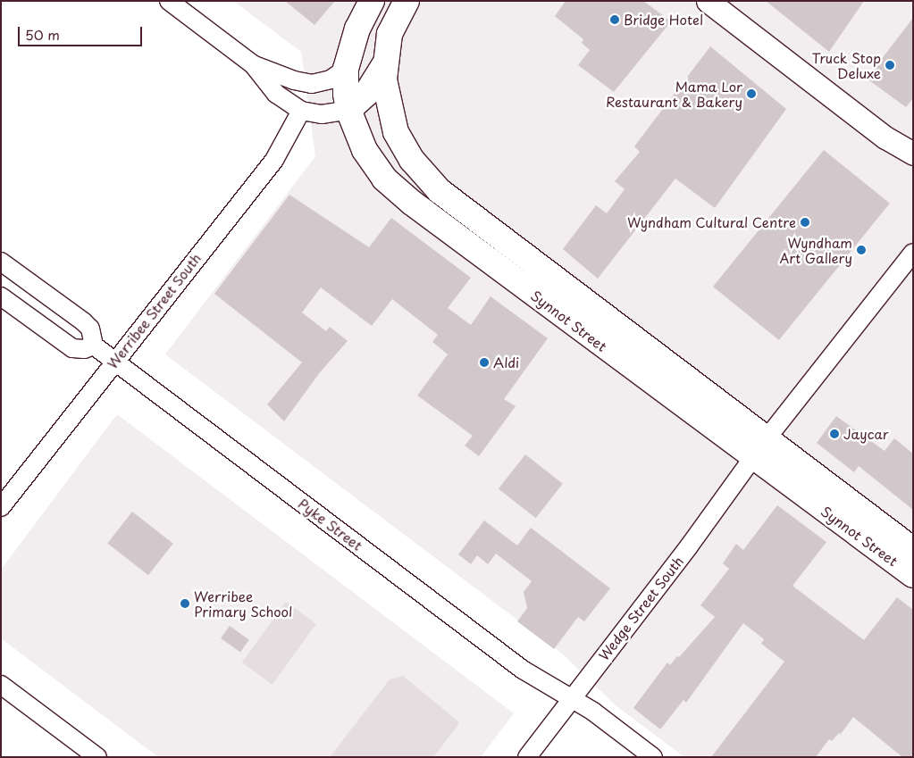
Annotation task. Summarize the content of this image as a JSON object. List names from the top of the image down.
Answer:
{
  "streets": {
    "highway": ["Synnot Street"],
    "street": ["Werribee Street South", "Pyke Street", "Wedge Street South"]
  },
  "crossings": [
    ["Werribee Street South", "Pyke Street"],
    ["Synnot Street", "Wedge Street South"],
    ["Pyke Street", "Wedge Street South"]
  ],
  "places": [
    "Bridge Hotel",
    "Truck Stop Deluxe",
    "Mama Lor Restaurant & Bakery",
    "Wyndham Cultural Centre",
    "Wyndham Art Gallery",
    "Aldi",
    "Jaycar",
    "Werribee Primary School"
  ],
  "scale_bar": "50 m"
}
